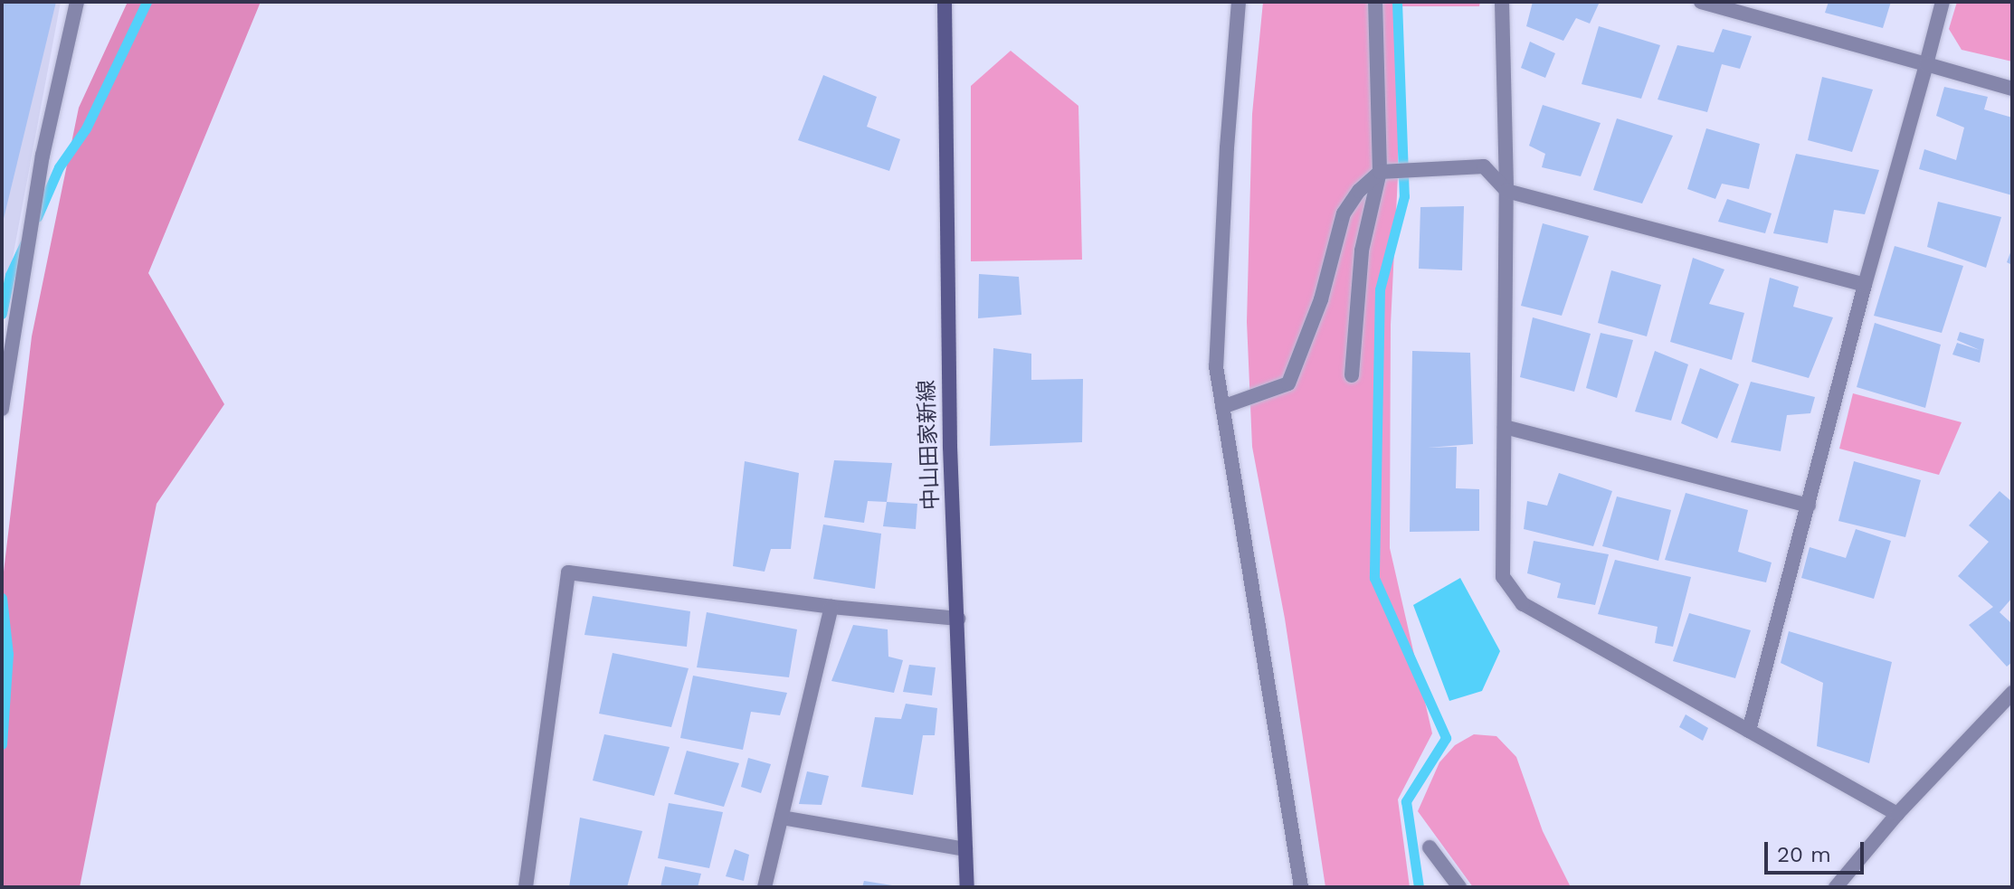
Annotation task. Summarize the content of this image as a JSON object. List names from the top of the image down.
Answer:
{
  "streets": {
    "main road": ["中山田家新線"]
  },
  "scale_bar": "20 m"
}
